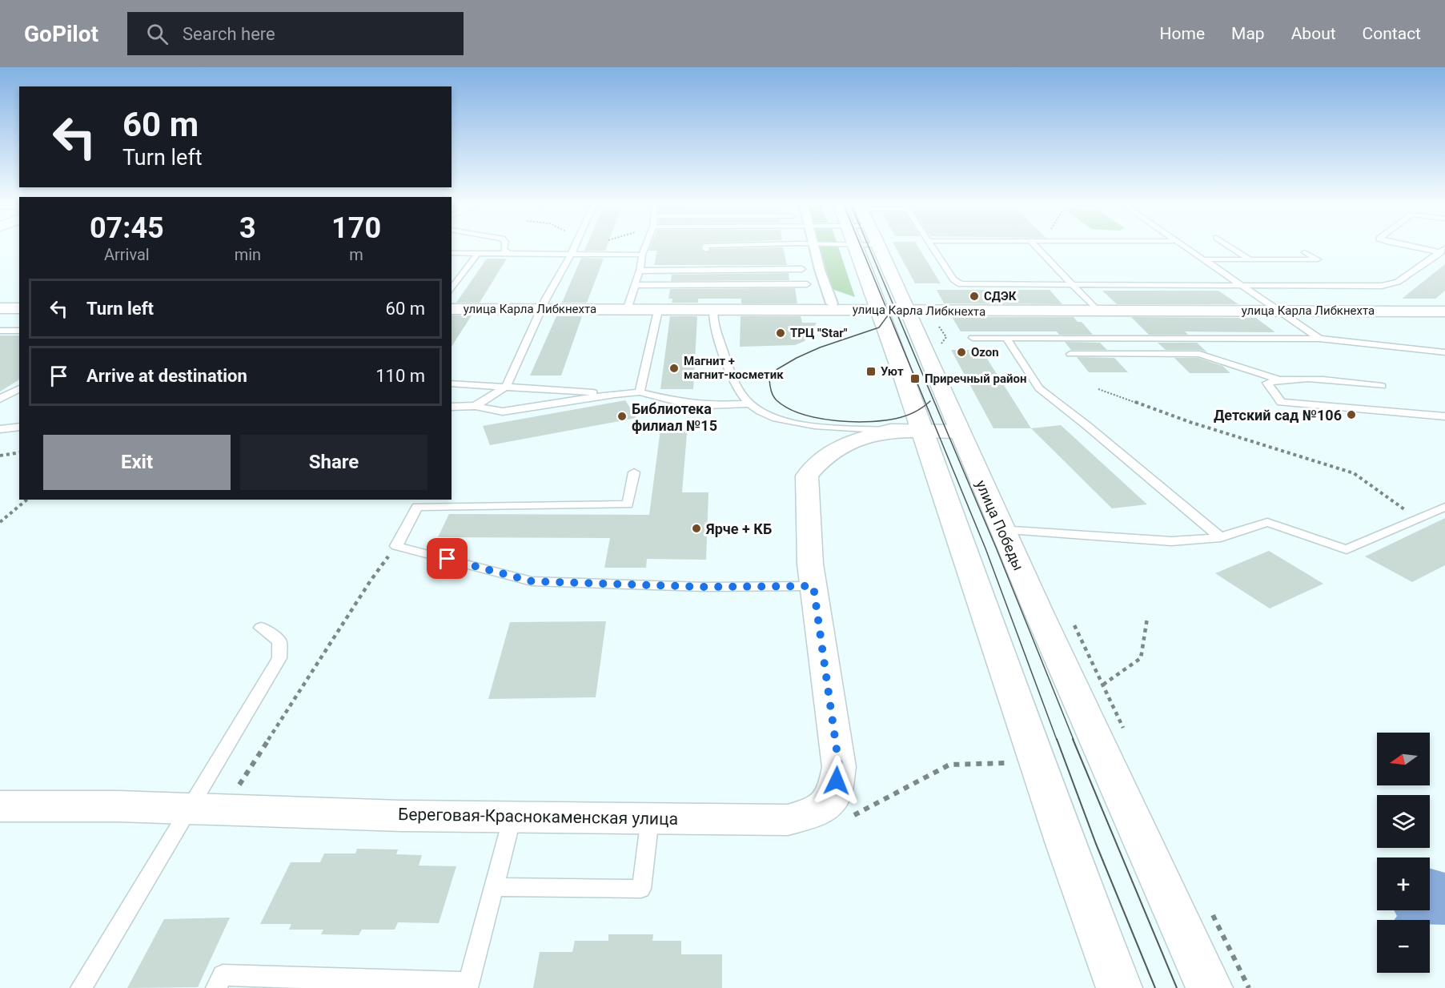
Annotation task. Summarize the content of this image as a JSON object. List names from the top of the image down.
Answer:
{
  "streets": {
    "main road": ["улица Победы"],
    "street": ["улица Карла Либкнехта", "Береговая-Краснокаменская улица"]
  },
  "crossings": [
    ["улица Карла Либкнехта", "улица Победы"]
  ],
  "places": {
    "other": [
      "СДЭК",
      "ТРЦ \"Star\"",
      "Ozon",
      "Магнит + магнит-косметик",
      "Детский сад №106",
      "Библиотека филиал №15",
      "Ярче + КБ"
    ],
    "transit": ["Уют", "Приречный район"]
  },
  "north": "left",
  "page": {
    "header": "GoPilot",
    "search": "Search here",
    "nav": [
      "Home",
      "Map",
      "About",
      "Contact"
    ],
    "turn": ["60 m", "Turn left"],
    "eta": [
      "07:45",
      "Arrival",
      "3",
      "min",
      "170",
      "m"
    ],
    "list": [
      {
        "name": "Turn left",
        "value": "60 m"
      },
      {
        "name": "Arrive at destination",
        "value": "110 m"
      }
    ],
    "buttons": ["Exit", "Share"],
    "map_buttons": ["+", "−"]
  }
}
